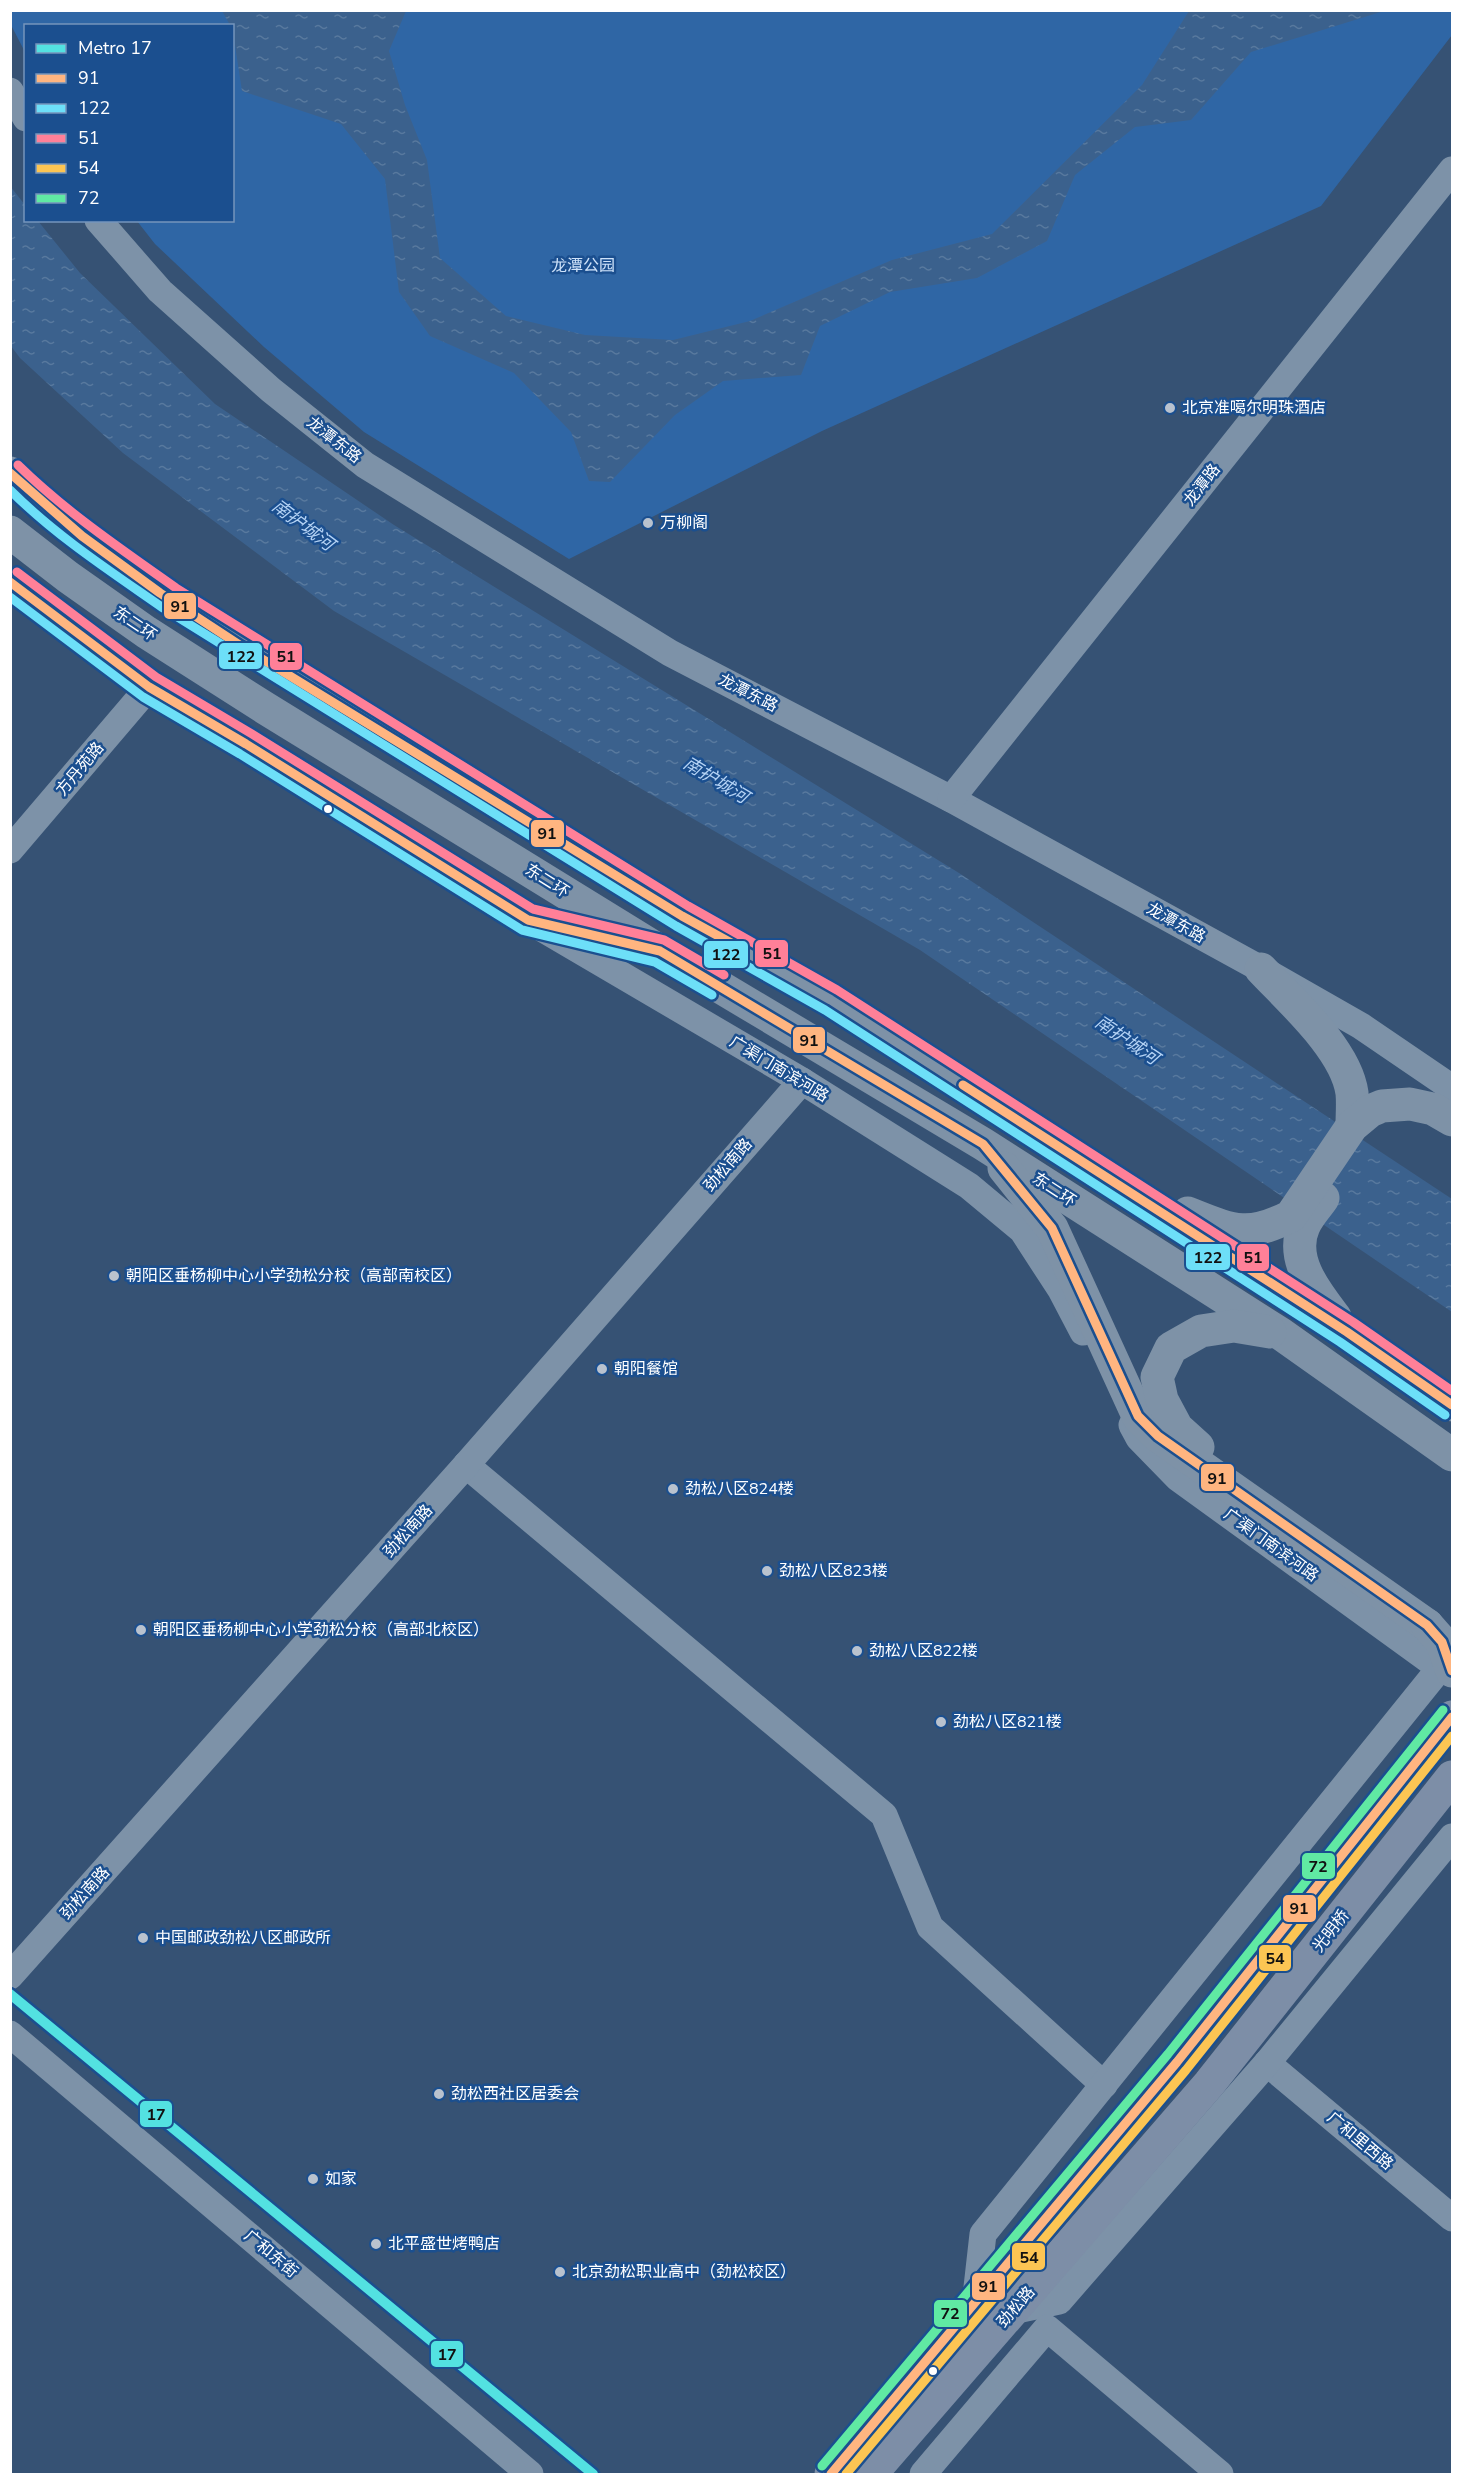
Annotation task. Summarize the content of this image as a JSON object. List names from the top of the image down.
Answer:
{
  "streets": {
    "highway": ["东二环"],
    "main road": ["光明桥", "劲松路"],
    "street": [
      "龙潭东路",
      "龙潭路",
      "方丹苑路",
      "广渠门南滨河路",
      "劲松南路",
      "广和里西路",
      "广和东街"
    ]
  },
  "crossings": [
    ["龙潭东路", "龙潭路"],
    ["方丹苑路", "广渠门南滨河路"],
    ["广渠门南滨河路", "劲松南路"],
    ["光明桥", "劲松路"]
  ],
  "water": ["南护城河"],
  "parks": ["龙潭公园"],
  "places": [
    "北京准噶尔明珠酒店",
    "万柳阁",
    "朝阳区垂杨柳中心小学劲松分校（高部南校区）",
    "朝阳餐馆",
    "劲松八区824楼",
    "劲松八区823楼",
    "朝阳区垂杨柳中心小学劲松分校（高部北校区）",
    "劲松八区822楼",
    "劲松八区821楼",
    "中国邮政劲松八区邮政所",
    "劲松西社区居委会",
    "如家",
    "北平盛世烤鸭店",
    "北京劲松职业高中（劲松校区）"
  ],
  "lines": [
    "transit line 51",
    "transit line 91",
    "transit line 122",
    "transit line 72",
    "transit line 54",
    "metro line 17"
  ],
  "legend": [
    "Metro 17",
    "91",
    "122",
    "51",
    "54",
    "72"
  ]
}
